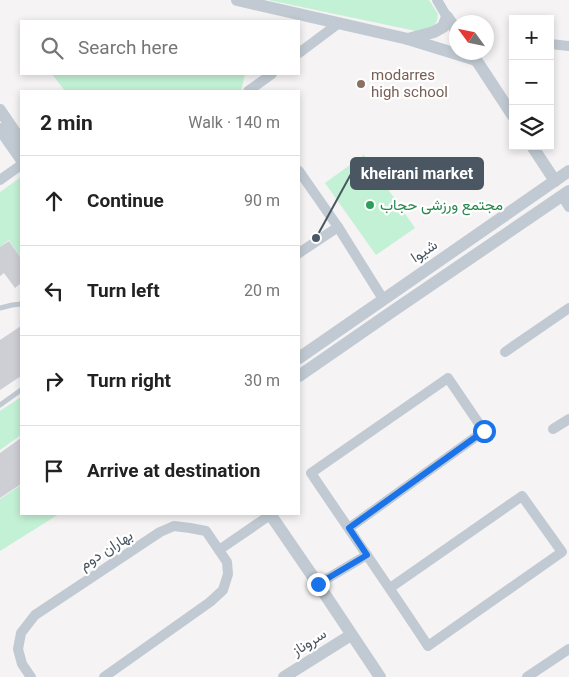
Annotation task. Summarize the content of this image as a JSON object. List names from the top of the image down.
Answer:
{
  "streets": {
    "street": ["شیوا", "بهاران دوم", "سروناز"]
  },
  "places": ["modarres high school", "مجتمع ورزشی حجاب", "kheirani market"],
  "north": "top left",
  "page": {
    "map_buttons": ["+", "−"],
    "search": "Search here",
    "heading": ["2 min", "Walk · 140 m"],
    "list": [
      ["Continue", "90 m"],
      ["Turn left", "20 m"],
      ["Turn right", "30 m"],
      "Arrive at destination"
    ]
  }
}
